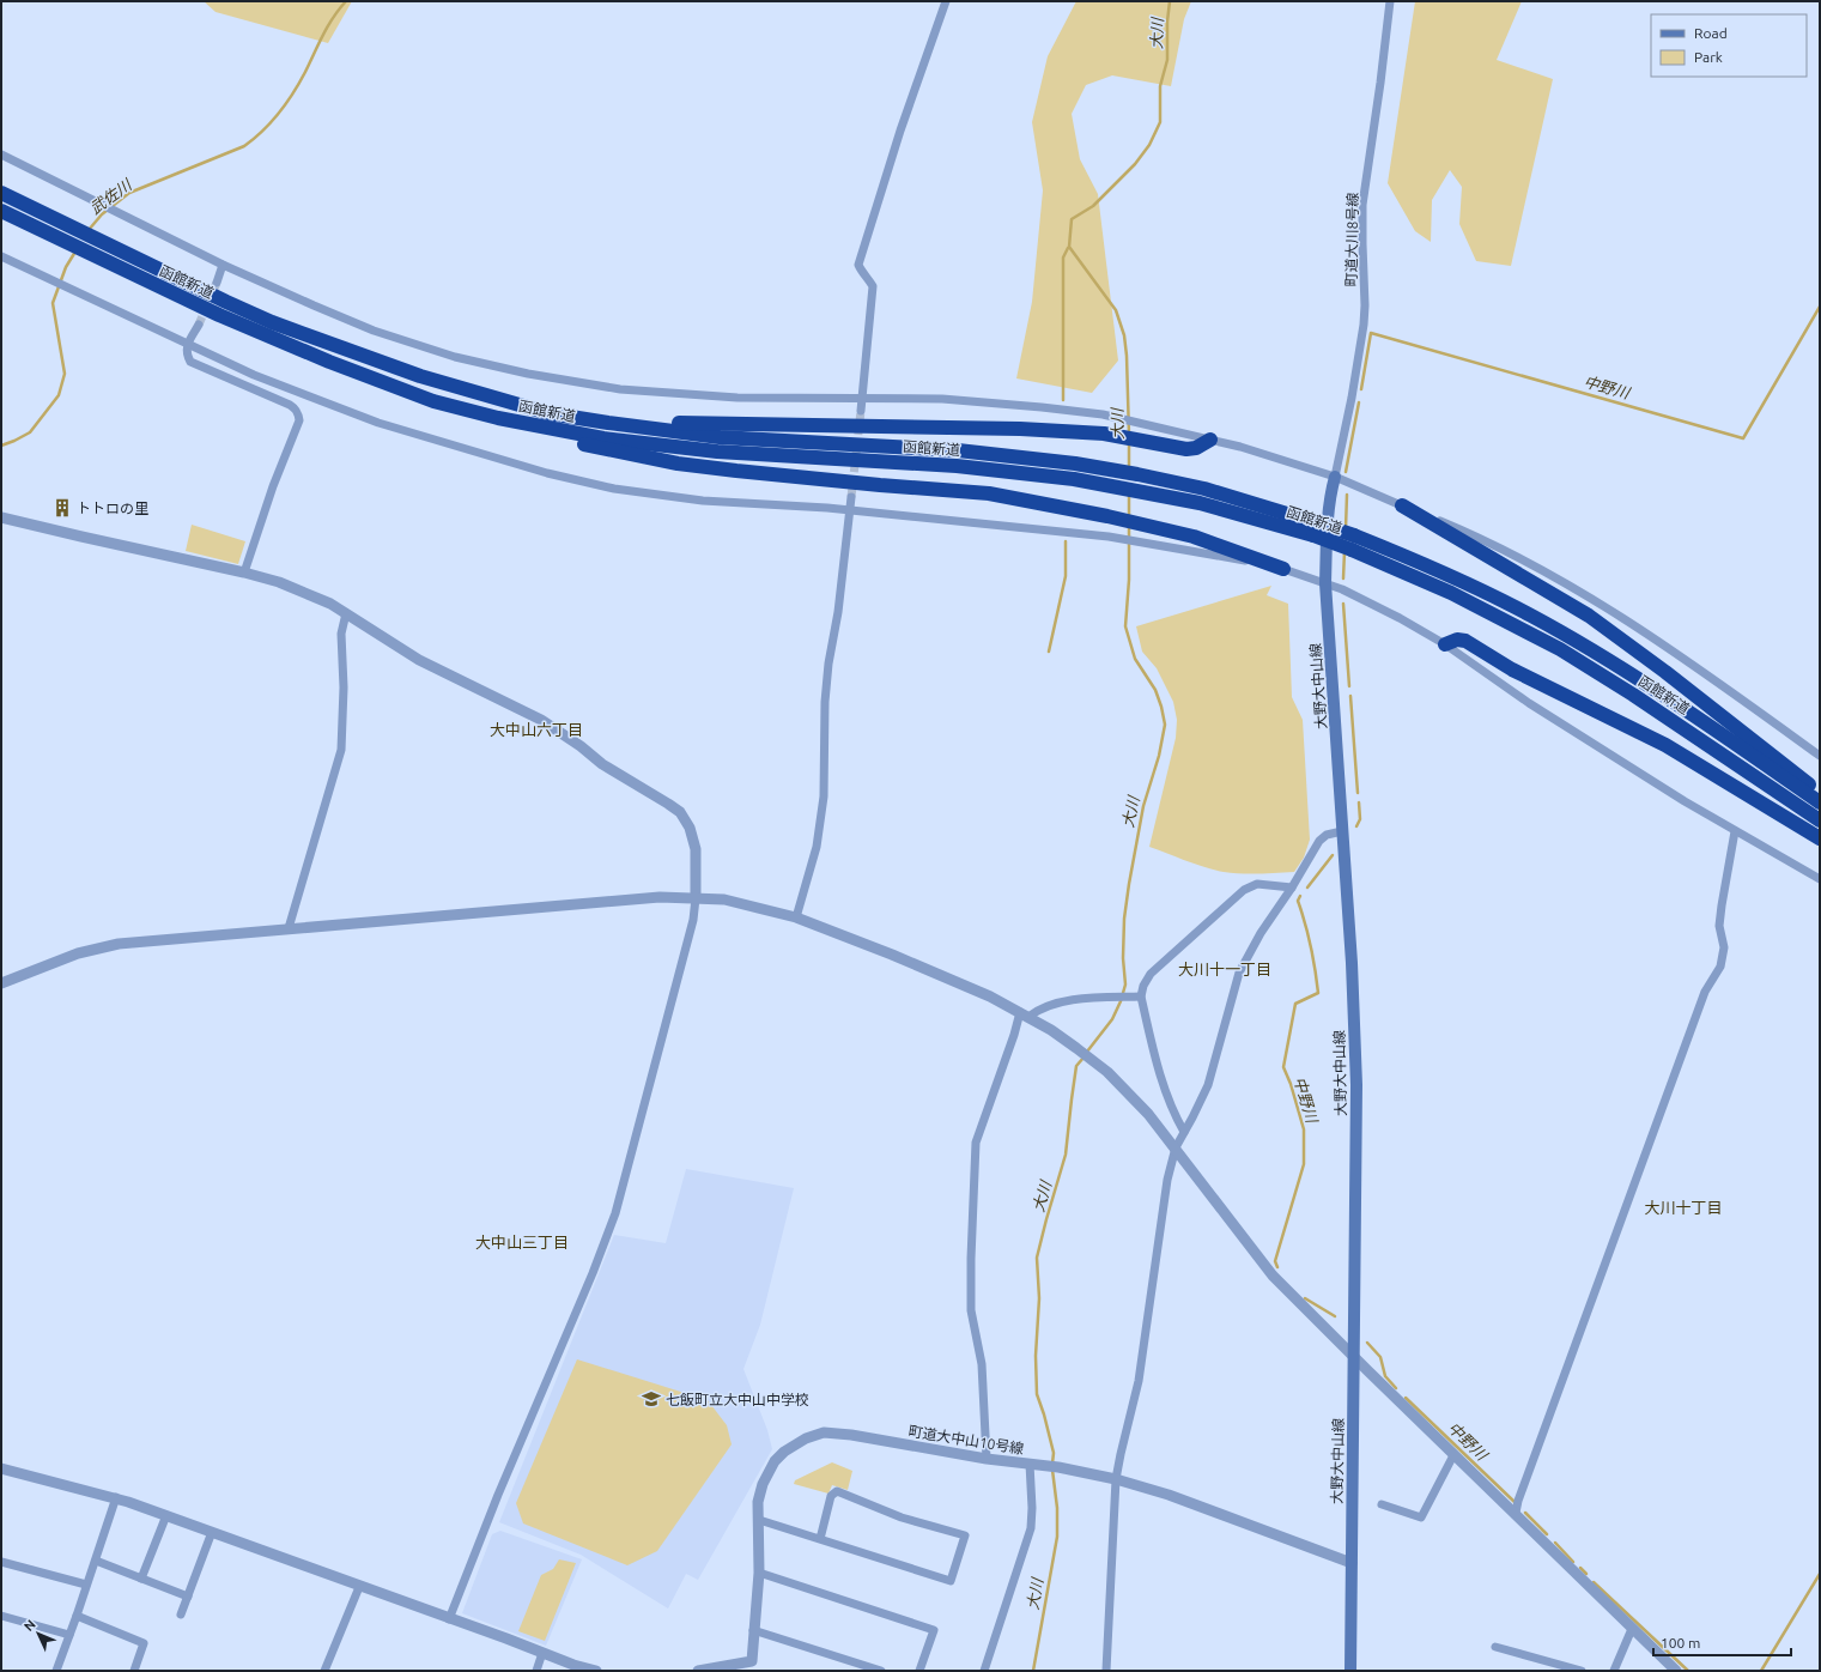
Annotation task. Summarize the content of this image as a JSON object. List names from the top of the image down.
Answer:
{
  "streets": {
    "highway": ["函館新道"],
    "main road": ["大野大中山線"],
    "street": ["町道大川8号線", "町道大中山10号線"]
  },
  "crossings": [
    ["町道大川8号線", "大野大中山線"],
    ["大野大中山線", "町道大中山10号線"]
  ],
  "districts": [
    "大中山六丁目",
    "大川十一丁目",
    "大川十丁目",
    "大中山三丁目"
  ],
  "water": ["大川", "武佐川", "中野川"],
  "places": {
    "building": ["トトロの里"],
    "school or university": ["七飯町立大中山中学校"]
  },
  "legend": ["Road", "Park"],
  "scale_bar": "100 m",
  "north": "top left"
}
